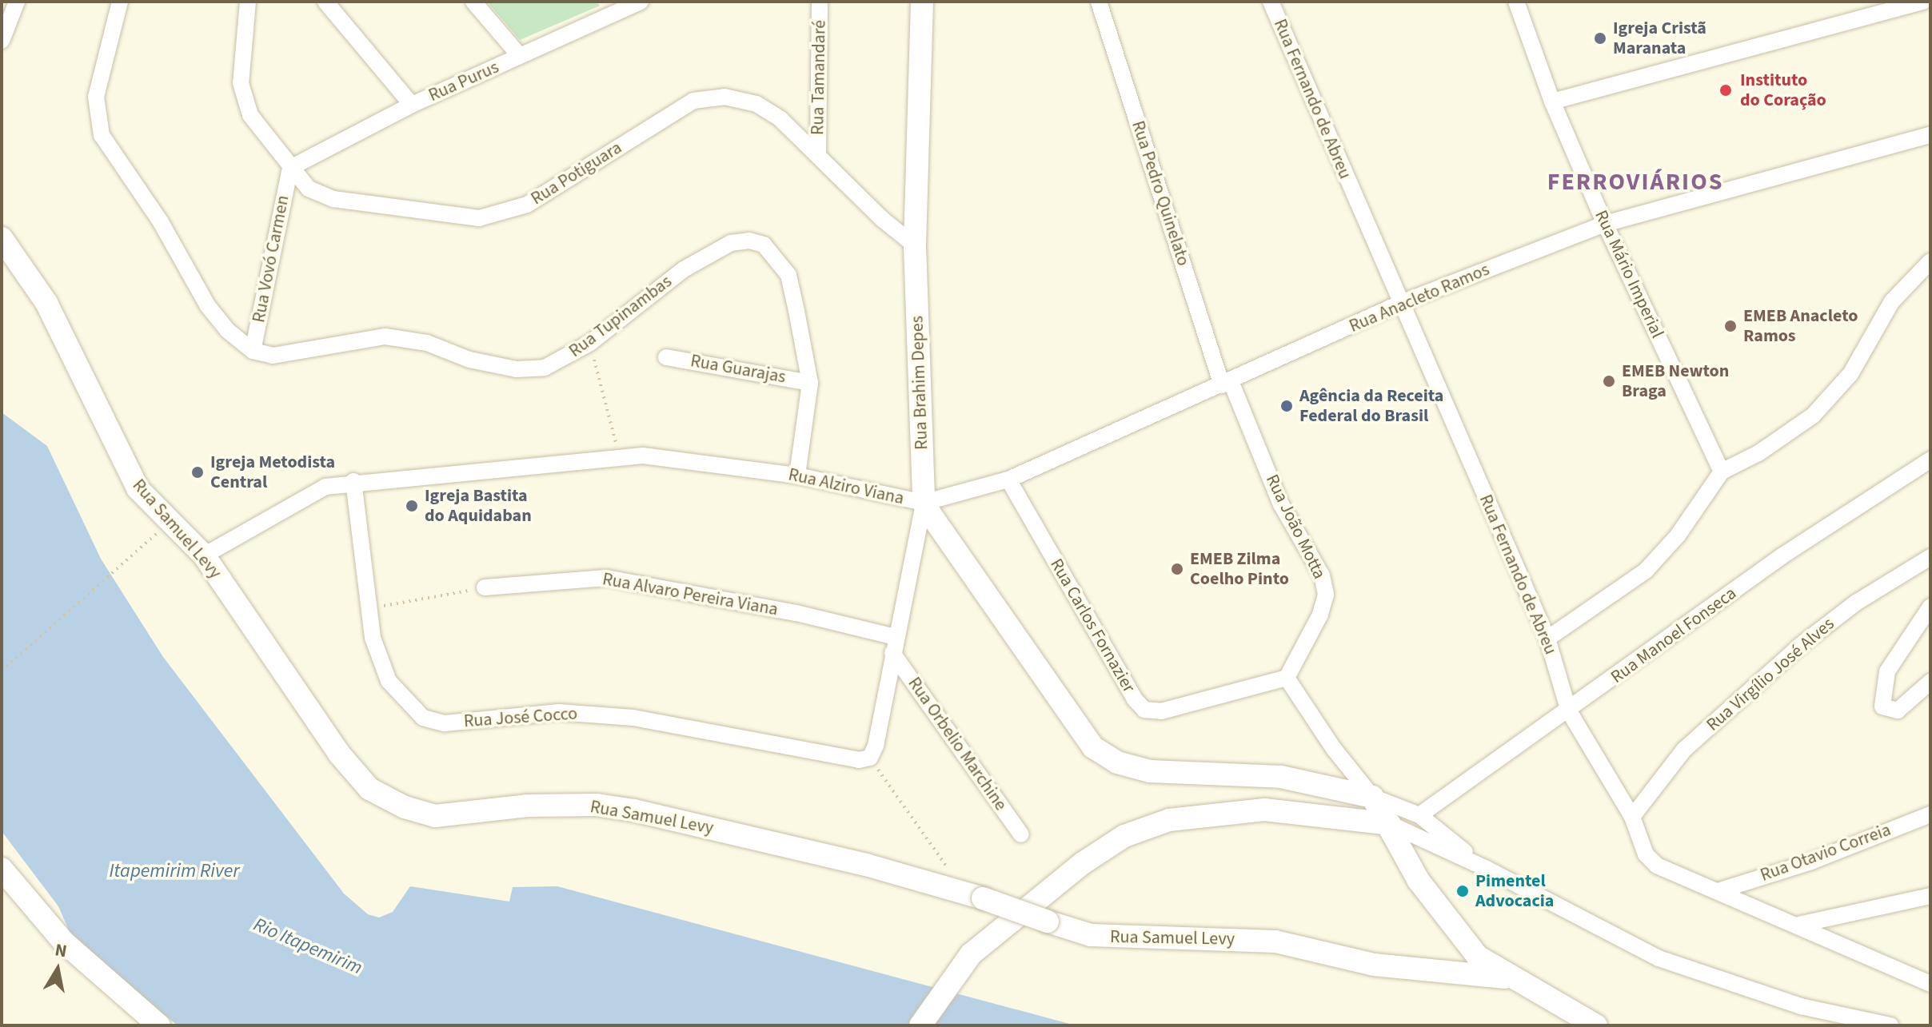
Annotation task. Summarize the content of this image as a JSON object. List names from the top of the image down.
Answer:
{
  "streets": {
    "main road": ["Rua Brahim Depes", "Rua Alziro Viana", "Rua Samuel Levy"],
    "street": [
      "Rua Tamandaré",
      "Rua Purus",
      "Rua Fernando de Abreu",
      "Rua Potiguara",
      "Rua Pedro Quinelato",
      "Rua Vovó Carmen",
      "Rua Mário Imperial",
      "Rua Anacleto Ramos",
      "Rua Tupinambas",
      "Rua Guarajas",
      "Rua João Motta",
      "Rua Alvaro Pereira Viana",
      "Rua Carlos Fornazier",
      "Rua Manoel Fonseca",
      "Rua Virgílio José Alves",
      "Rua José Cocco",
      "Rua Orbelio Marchine",
      "Rua Otavio Correia"
    ]
  },
  "crossings": [
    ["Rua Tamandaré", "Rua Potiguara"],
    ["Rua Purus", "Rua Potiguara"],
    ["Rua Purus", "Rua Vovó Carmen"],
    ["Rua Fernando de Abreu", "Rua Anacleto Ramos"],
    ["Rua Fernando de Abreu", "Rua Manoel Fonseca"],
    ["Rua Fernando de Abreu", "Rua Virgílio José Alves"],
    ["Rua Fernando de Abreu", "Rua Otavio Correia"],
    ["Rua Potiguara", "Rua Vovó Carmen"],
    ["Rua Potiguara", "Rua Brahim Depes"],
    ["Rua Pedro Quinelato", "Rua Anacleto Ramos"],
    ["Rua Pedro Quinelato", "Rua João Motta"],
    ["Rua Vovó Carmen", "Rua Tupinambas"],
    ["Rua Mário Imperial", "Rua Anacleto Ramos"],
    ["Rua Anacleto Ramos", "Rua Brahim Depes"],
    ["Rua Anacleto Ramos", "Rua Alziro Viana"],
    ["Rua Anacleto Ramos", "Rua João Motta"],
    ["Rua Anacleto Ramos", "Rua Carlos Fornazier"],
    ["Rua Tupinambas", "Rua Guarajas"],
    ["Rua Tupinambas", "Rua Alziro Viana"],
    ["Rua Brahim Depes", "Rua Alziro Viana"],
    ["Rua Brahim Depes", "Rua Alvaro Pereira Viana"],
    ["Rua Brahim Depes", "Rua José Cocco"],
    ["Rua Brahim Depes", "Rua Orbelio Marchine"],
    ["Rua Alziro Viana", "Rua Samuel Levy"],
    ["Rua Alziro Viana", "Rua José Cocco"],
    ["Rua João Motta", "Rua Carlos Fornazier"],
    ["Rua Alvaro Pereira Viana", "Rua Orbelio Marchine"]
  ],
  "districts": ["FERROVIÁRIOS"],
  "water": ["Itapemirim River", "Rio Itapemirim"],
  "places": [
    "Igreja Cristã Maranata",
    "Instituto do Coração",
    "EMEB Anacleto Ramos",
    "EMEB Newton Braga",
    "Agência da Receita Federal do Brasil",
    "Igreja Metodista Central",
    "Igreja Bastita do Aquidaban",
    "EMEB Zilma Coelho Pinto",
    "Pimentel Advocacia"
  ],
  "north": "top"
}
